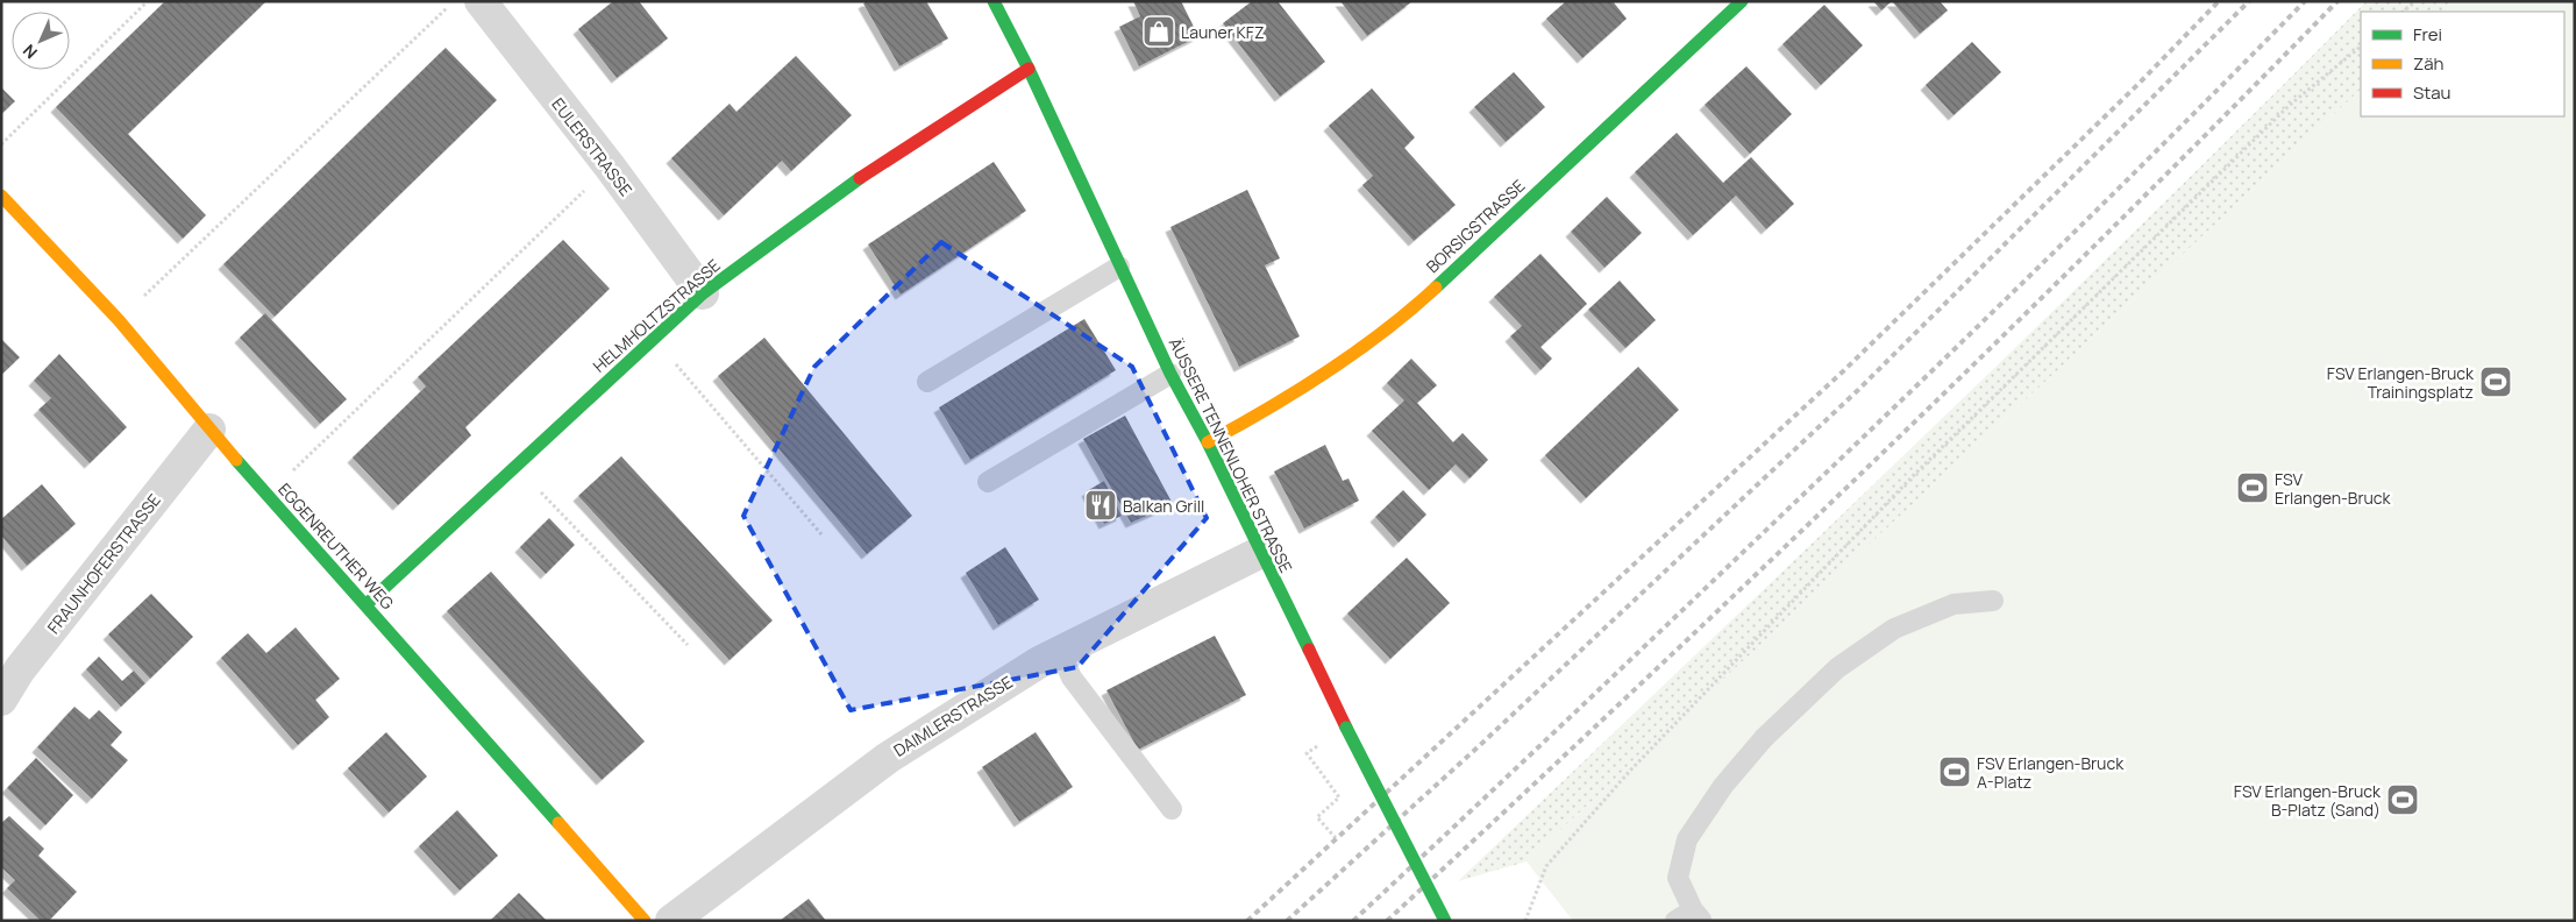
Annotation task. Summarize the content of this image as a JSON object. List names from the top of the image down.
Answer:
{
  "streets": {
    "street": [
      "EULERSTRASSE",
      "BORSIGSTRASSE",
      "HELMHOLTZSTRASSE",
      "ÄUSSERE TENNENLOHER STRASSE",
      "EGGENREUTHER WEG",
      "FRAUNHOFERSTRASSE",
      "DAIMLERSTRASSE"
    ]
  },
  "crossings": [
    ["EULERSTRASSE", "HELMHOLTZSTRASSE"],
    ["BORSIGSTRASSE", "ÄUSSERE TENNENLOHER STRASSE"],
    ["HELMHOLTZSTRASSE", "ÄUSSERE TENNENLOHER STRASSE"],
    ["HELMHOLTZSTRASSE", "EGGENREUTHER WEG"],
    ["ÄUSSERE TENNENLOHER STRASSE", "DAIMLERSTRASSE"],
    ["EGGENREUTHER WEG", "FRAUNHOFERSTRASSE"]
  ],
  "places": {
    "shop": ["Launer KFZ"],
    "sports": [
      "FSV Erlangen-Bruck Trainingsplatz",
      "FSV Erlangen-Bruck",
      "FSV Erlangen-Bruck A-Platz",
      "FSV Erlangen-Bruck B-Platz (Sand)"
    ],
    "restaurant": ["Balkan Grill"]
  },
  "legend": ["Frei", "Zäh", "Stau"],
  "north": "bottom left"
}
